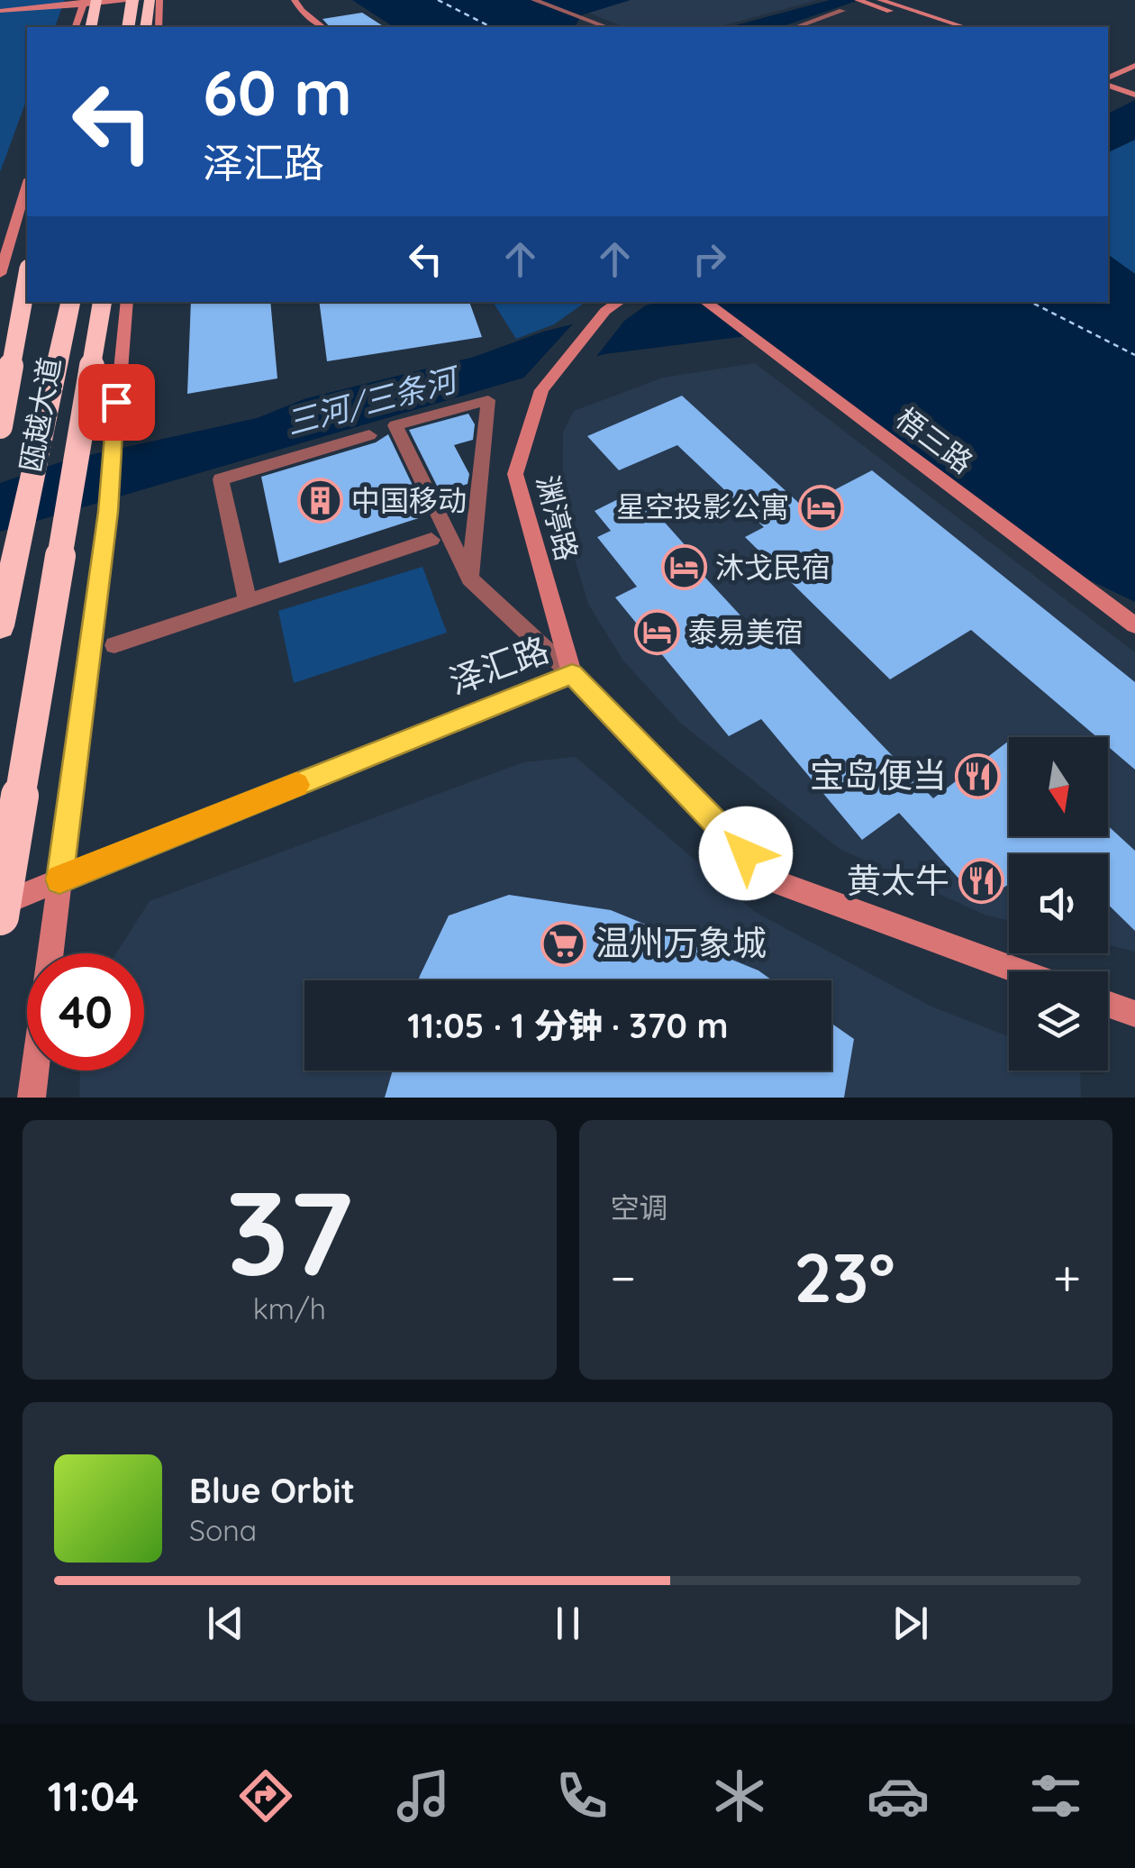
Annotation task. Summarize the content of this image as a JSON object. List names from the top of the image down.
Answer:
{
  "streets": {
    "highway": ["瓯越大道"],
    "street": ["梧三路", "渊渟路", "泽汇路"]
  },
  "crossings": [
    ["渊渟路", "泽汇路"]
  ],
  "water": ["三河/三条河"],
  "places": {
    "building": ["中国移动"],
    "hotel": ["星空投影公寓", "沐戈民宿", "泰易美宿"],
    "restaurant": ["宝岛便当", "黄太牛"],
    "supermarket": ["温州万象城"]
  },
  "north": "bottom",
  "page": {
    "turn": ["60 m", "泽汇路"],
    "limit": "40",
    "trip": "11:05 · 1 分钟 · 370 m",
    "tile": [
      ["37", "km/h"],
      "空调"
    ],
    "heat": ["−", "23°", "+"],
    "song": ["Blue Orbit", "Sona"],
    "tabs": "11:04"
  }
}
